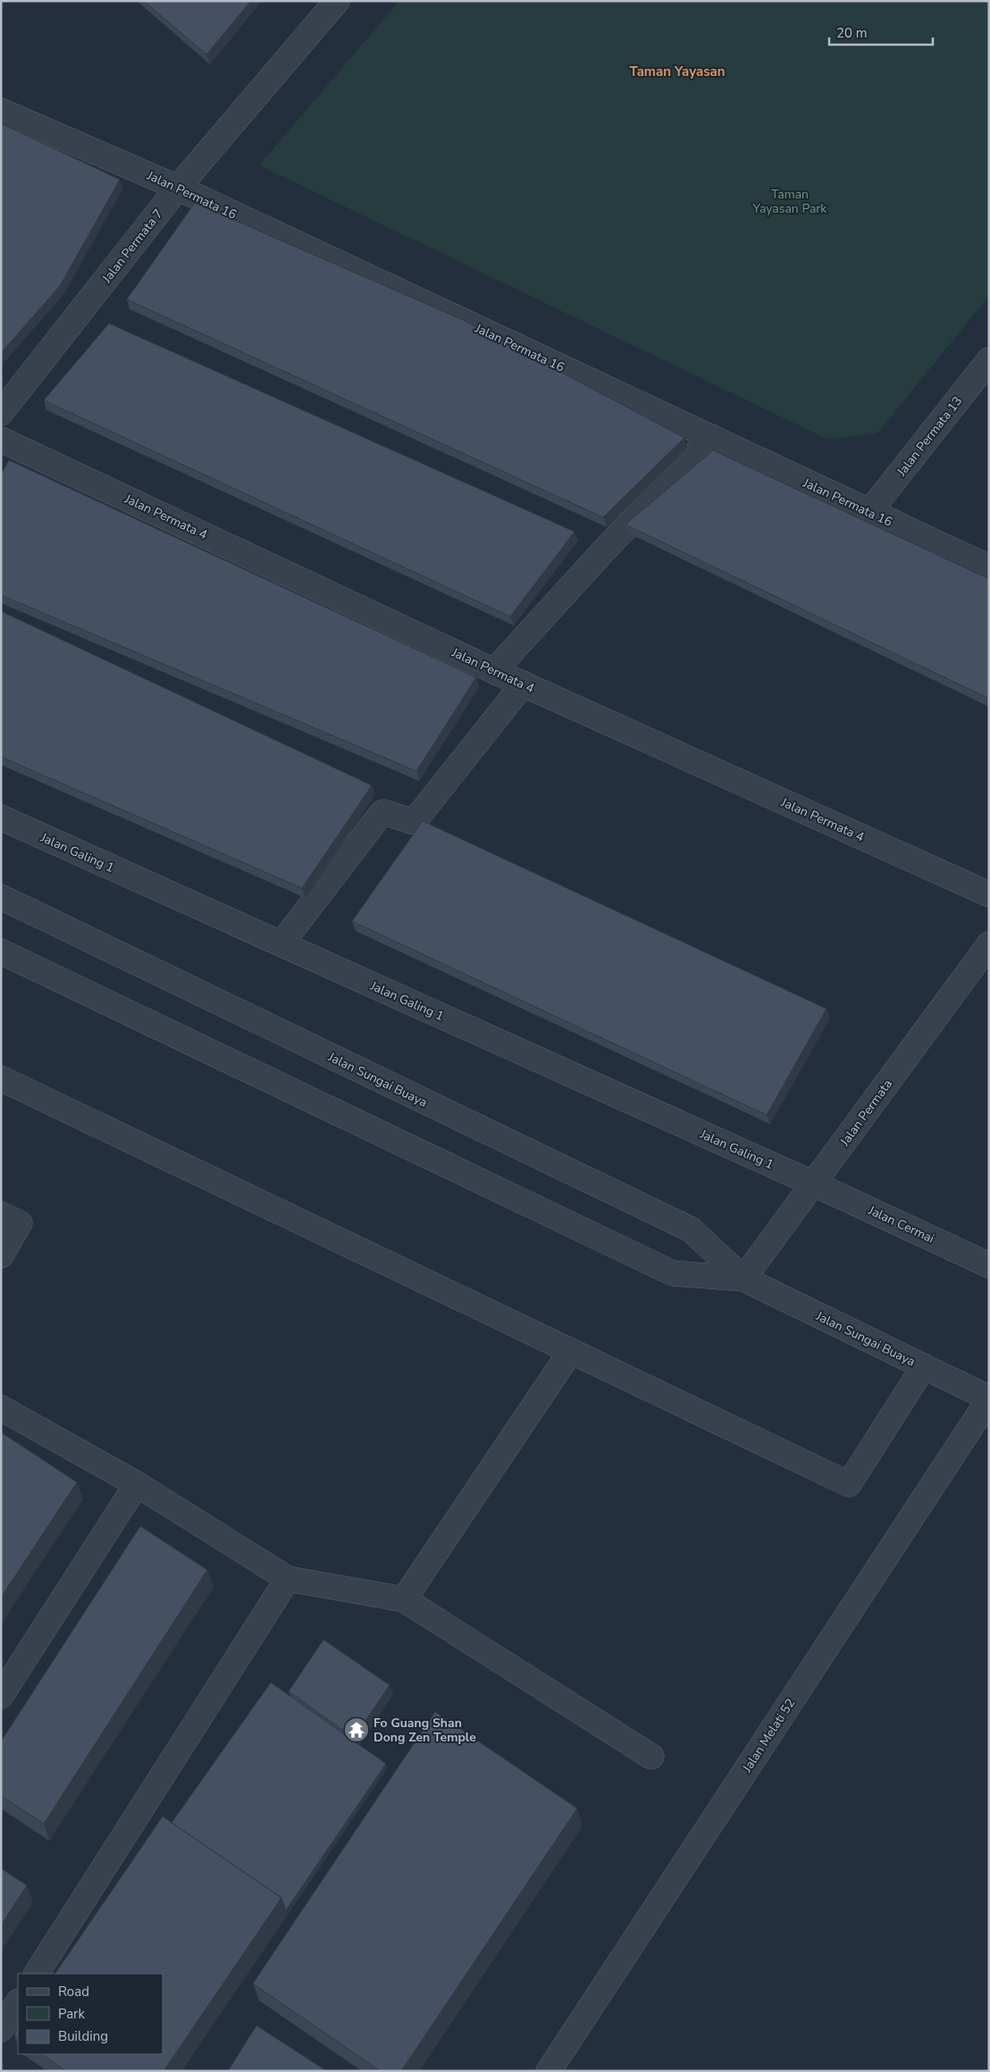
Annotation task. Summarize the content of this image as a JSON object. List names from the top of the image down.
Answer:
{
  "streets": {
    "street": [
      "Jalan Permata 16",
      "Jalan Permata 7",
      "Jalan Permata 13",
      "Jalan Permata 4",
      "Jalan Galing 1",
      "Jalan Sungai Buaya",
      "Jalan Permata",
      "Jalan Cermai",
      "Jalan Melati 52"
    ]
  },
  "crossings": [
    ["Jalan Permata 16", "Jalan Permata 7"],
    ["Jalan Permata 16", "Jalan Permata 13"],
    ["Jalan Galing 1", "Jalan Permata"],
    ["Jalan Galing 1", "Jalan Cermai"],
    ["Jalan Sungai Buaya", "Jalan Permata"],
    ["Jalan Sungai Buaya", "Jalan Melati 52"],
    ["Jalan Permata", "Jalan Cermai"]
  ],
  "districts": ["Taman Yayasan"],
  "parks": ["Taman Yayasan Park"],
  "places": {
    "temple": ["Fo Guang Shan Dong Zen Temple"]
  },
  "legend": ["Road", "Park", "Building"],
  "scale_bar": "20 m"
}
